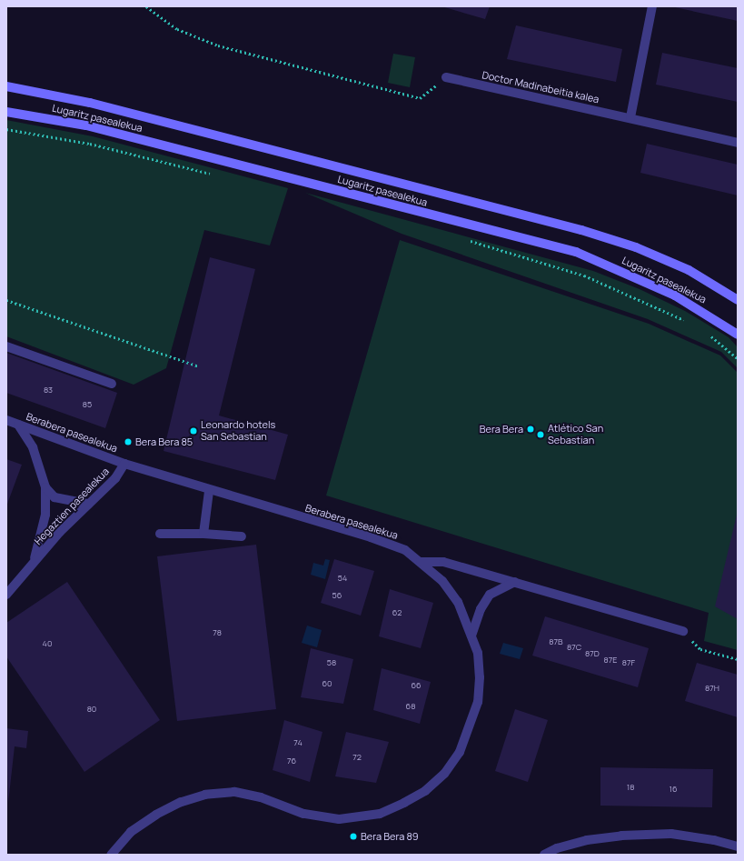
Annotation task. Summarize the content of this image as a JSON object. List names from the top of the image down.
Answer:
{
  "streets": {
    "main road": ["Lugaritz pasealekua"],
    "street": ["Doctor Madinabeitia kalea", "Berabera pasealekua", "Hegaztien pasealekua"]
  },
  "crossings": [
    ["Berabera pasealekua", "Hegaztien pasealekua"]
  ],
  "places": [
    "Bera Bera",
    "Leonardo hotels San Sebastian",
    "Atlético San Sebastian",
    "Bera Bera 85",
    "Bera Bera 89"
  ],
  "house_numbers": [
    "83",
    "85",
    "54",
    "56",
    "62",
    "78",
    "87B",
    "40",
    "87C",
    "87D",
    "87E",
    "58",
    "87F",
    "60",
    "66",
    "87H",
    "68",
    "80",
    "74",
    "72",
    "76",
    "18",
    "16"
  ]
}
